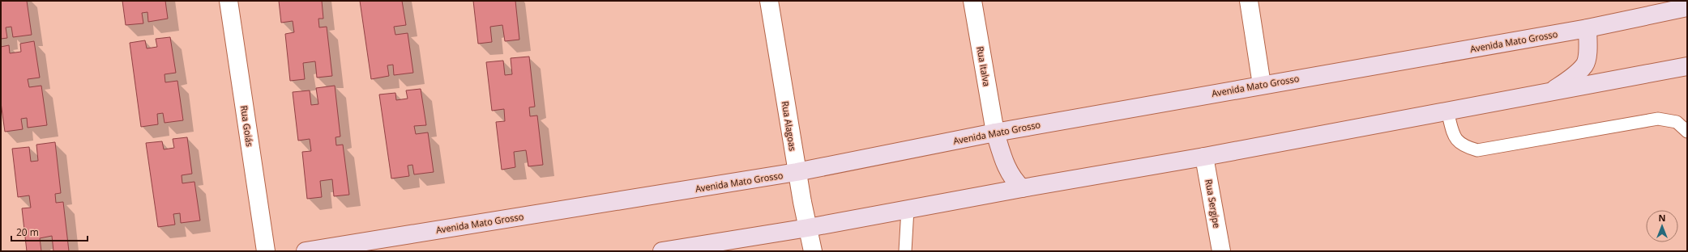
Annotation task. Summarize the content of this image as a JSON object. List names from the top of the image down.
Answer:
{
  "streets": {
    "main road": ["Avenida Mato Grosso"],
    "street": [
      "Rua Italva",
      "Rua Goiás",
      "Rua Alagoas",
      "Rua Sergipe"
    ]
  },
  "crossings": [
    ["Avenida Mato Grosso", "Rua Italva"],
    ["Avenida Mato Grosso", "Rua Alagoas"]
  ],
  "scale_bar": "20 m",
  "north": "top"
}
